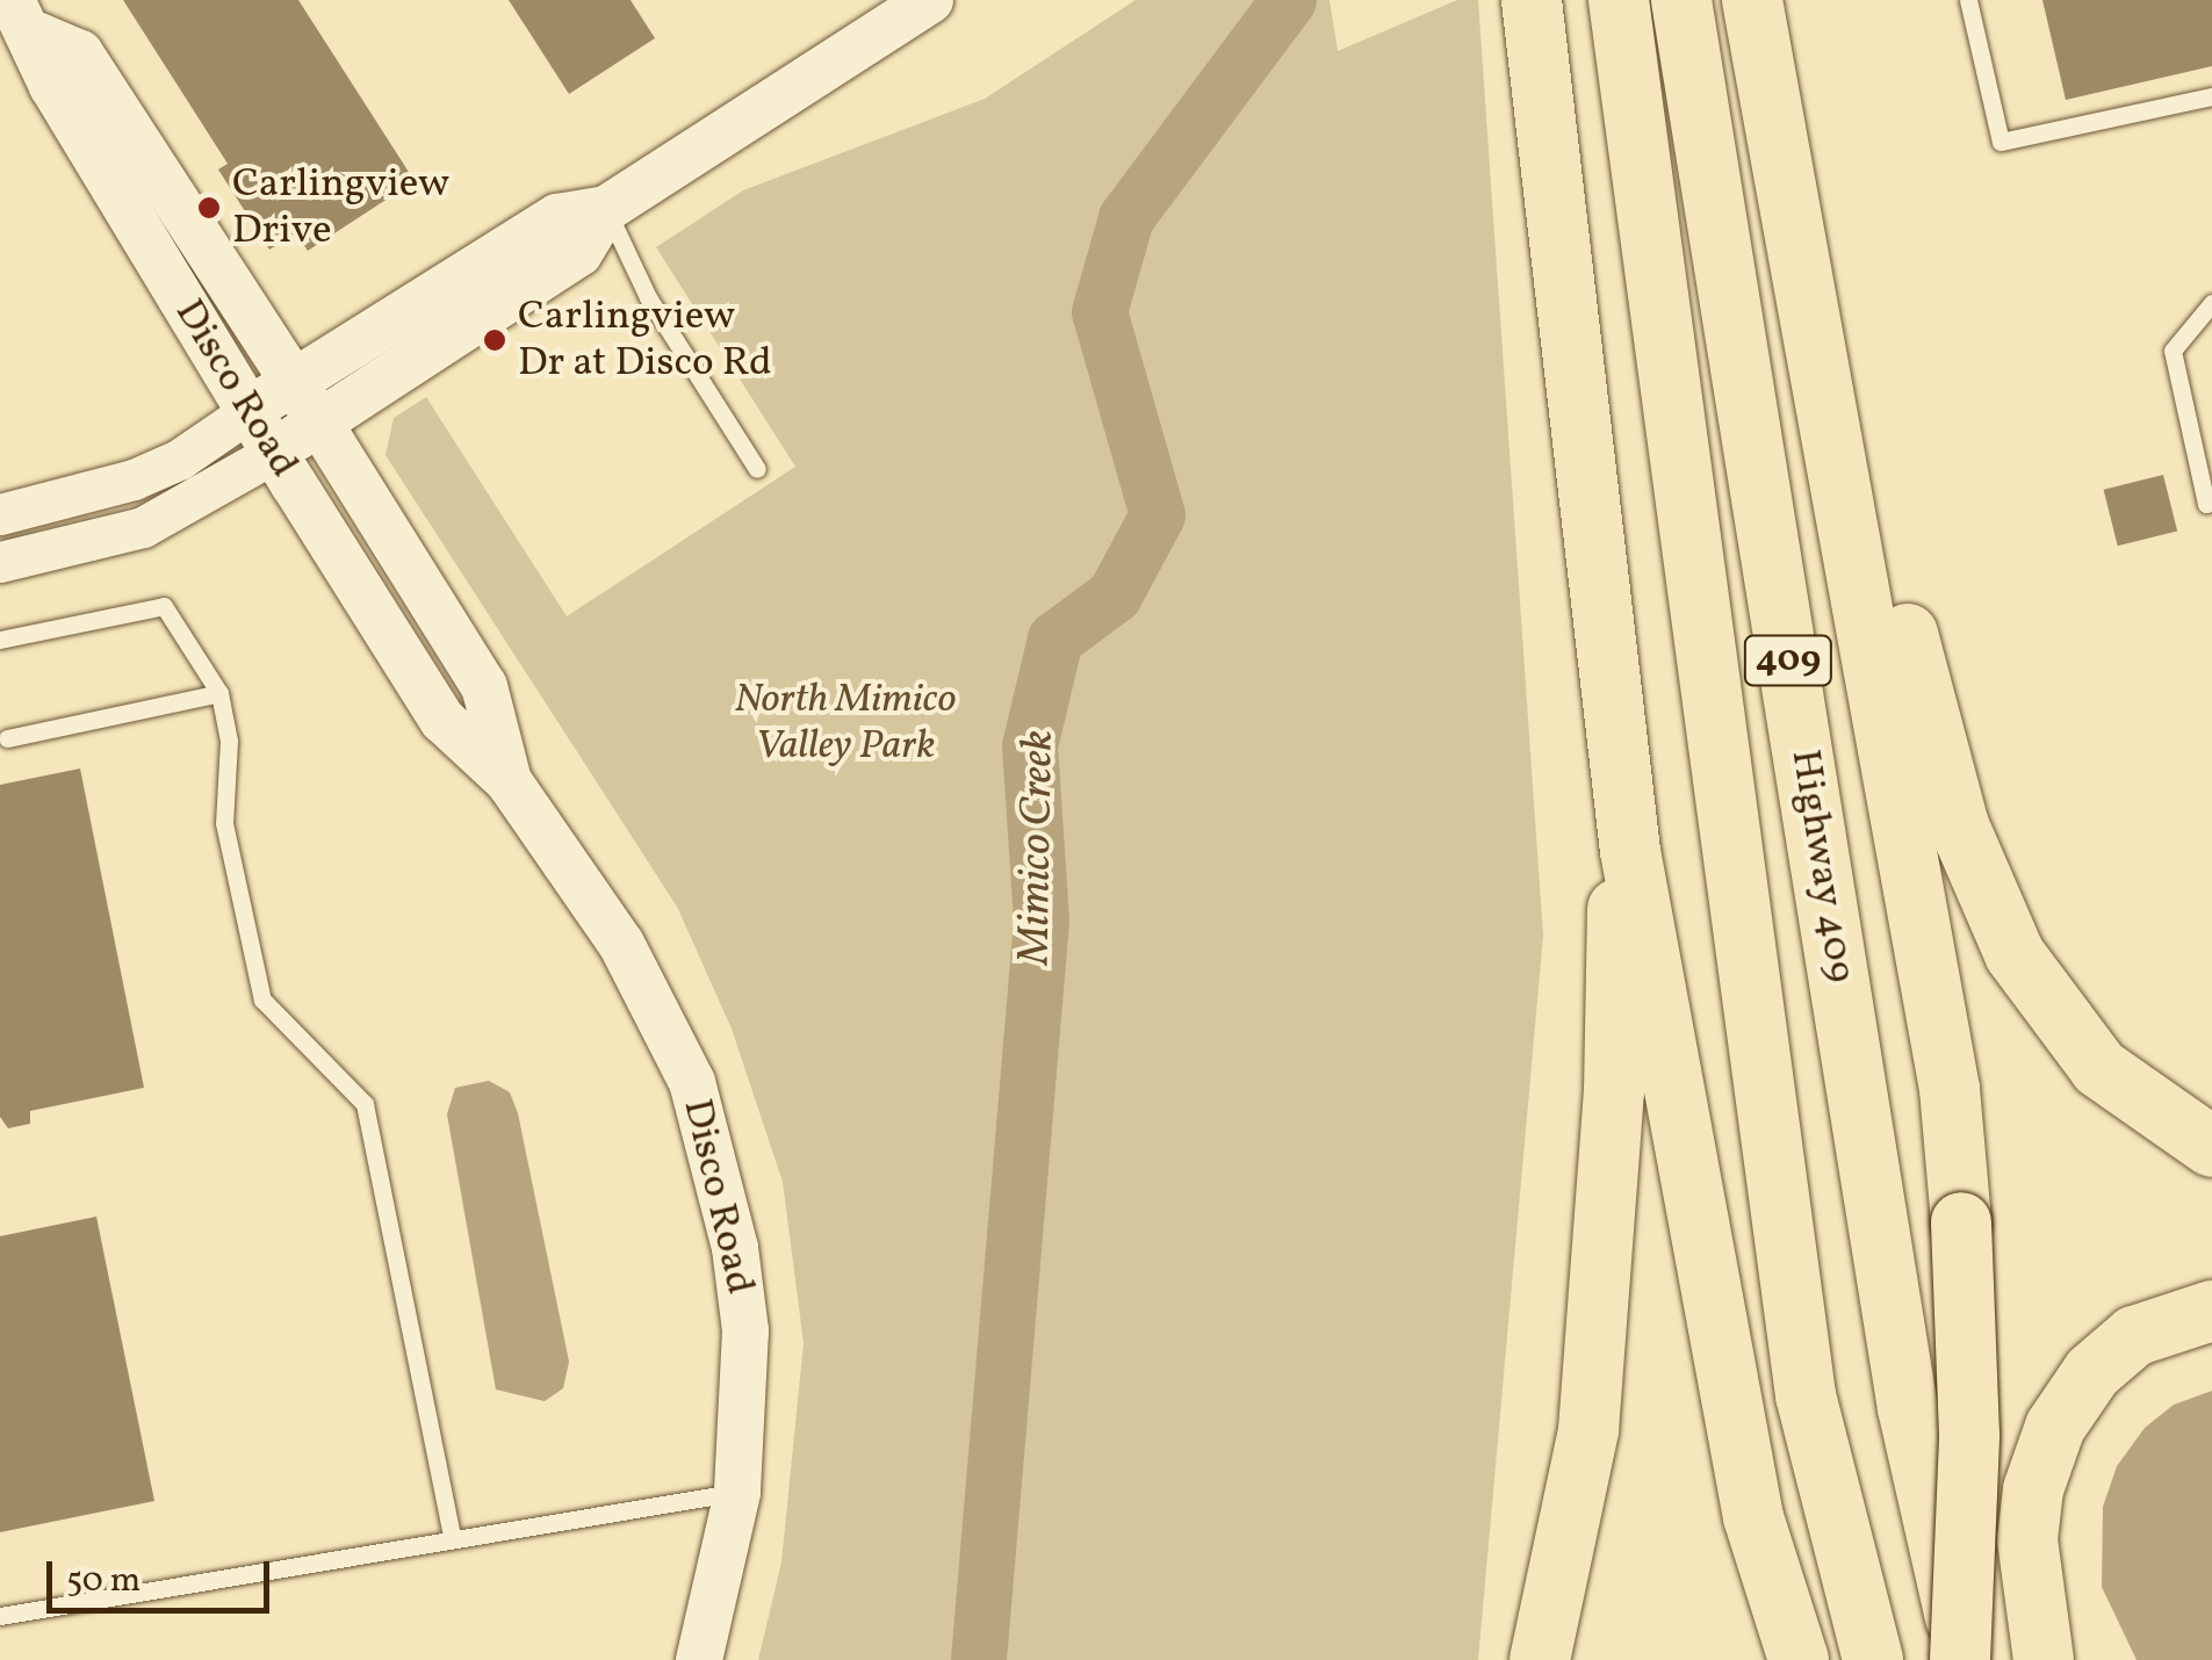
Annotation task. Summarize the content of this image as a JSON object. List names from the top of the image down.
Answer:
{
  "streets": {
    "highway": ["409", "Highway 409"],
    "main road": ["Disco Road"]
  },
  "water": ["Mimico Creek"],
  "parks": ["North Mimico Valley Park"],
  "places": ["Carlingview Drive", "Carlingview Dr at Disco Rd"],
  "scale_bar": "50 m"
}
